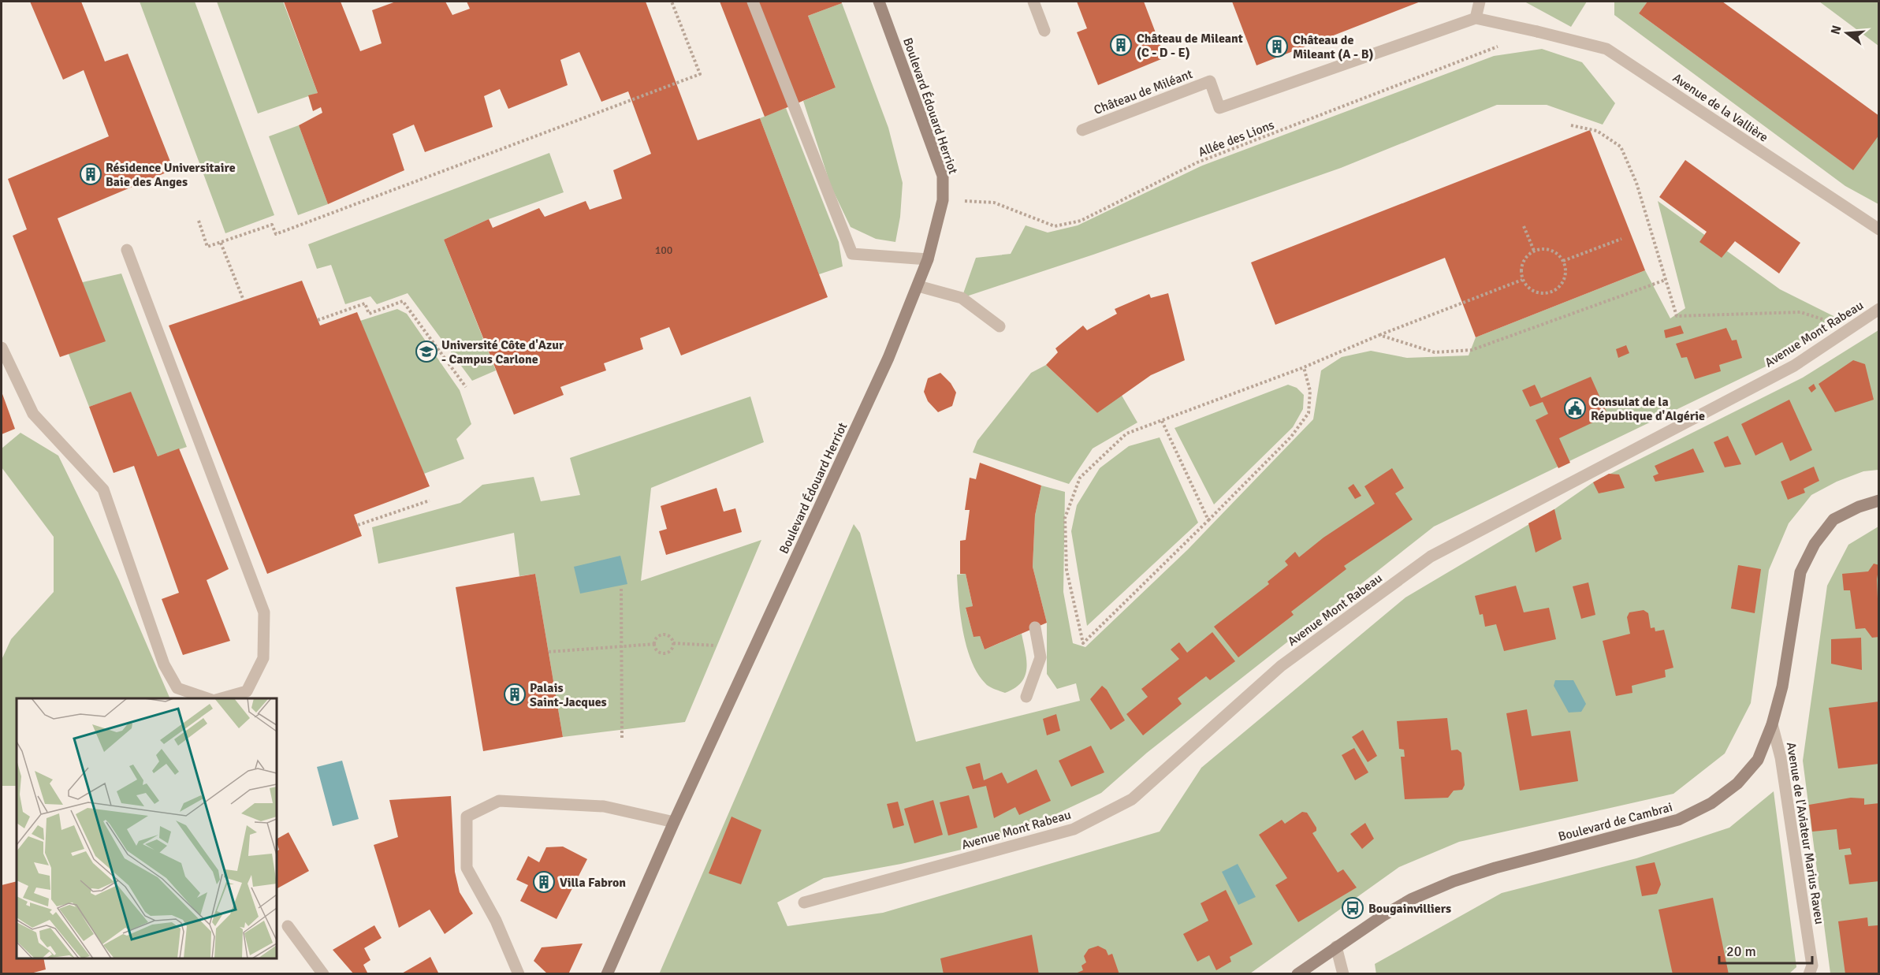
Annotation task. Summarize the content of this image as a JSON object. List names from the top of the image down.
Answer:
{
  "streets": {
    "street": [
      "Château de Miléant",
      "Boulevard Édouard Herriot",
      "Avenue de la Vallière",
      "Avenue Mont Rabeau",
      "Boulevard de Cambrai",
      "Avenue de l'Aviateur Marius Raveu"
    ],
    "path": ["Allée des Lions"]
  },
  "crossings": [
    ["Château de Miléant", "Avenue de la Vallière"],
    ["Boulevard Édouard Herriot", "Allée des Lions"],
    ["Boulevard de Cambrai", "Avenue de l'Aviateur Marius Raveu"]
  ],
  "places": {
    "building": [
      "Château de Mileant (C - D - E)",
      "Château de Mileant (A - B)",
      "Résidence Universitaire Baie des Anges",
      "Palais Saint-Jacques",
      "Villa Fabron"
    ],
    "school or university": ["Université Côte d'Azur - Campus Carlone"],
    "public building": ["Consulat de la République d'Algérie"],
    "bus stop": ["Bougainvilliers"]
  },
  "house_numbers": ["100"],
  "scale_bar": "20 m",
  "north": "left"
}
